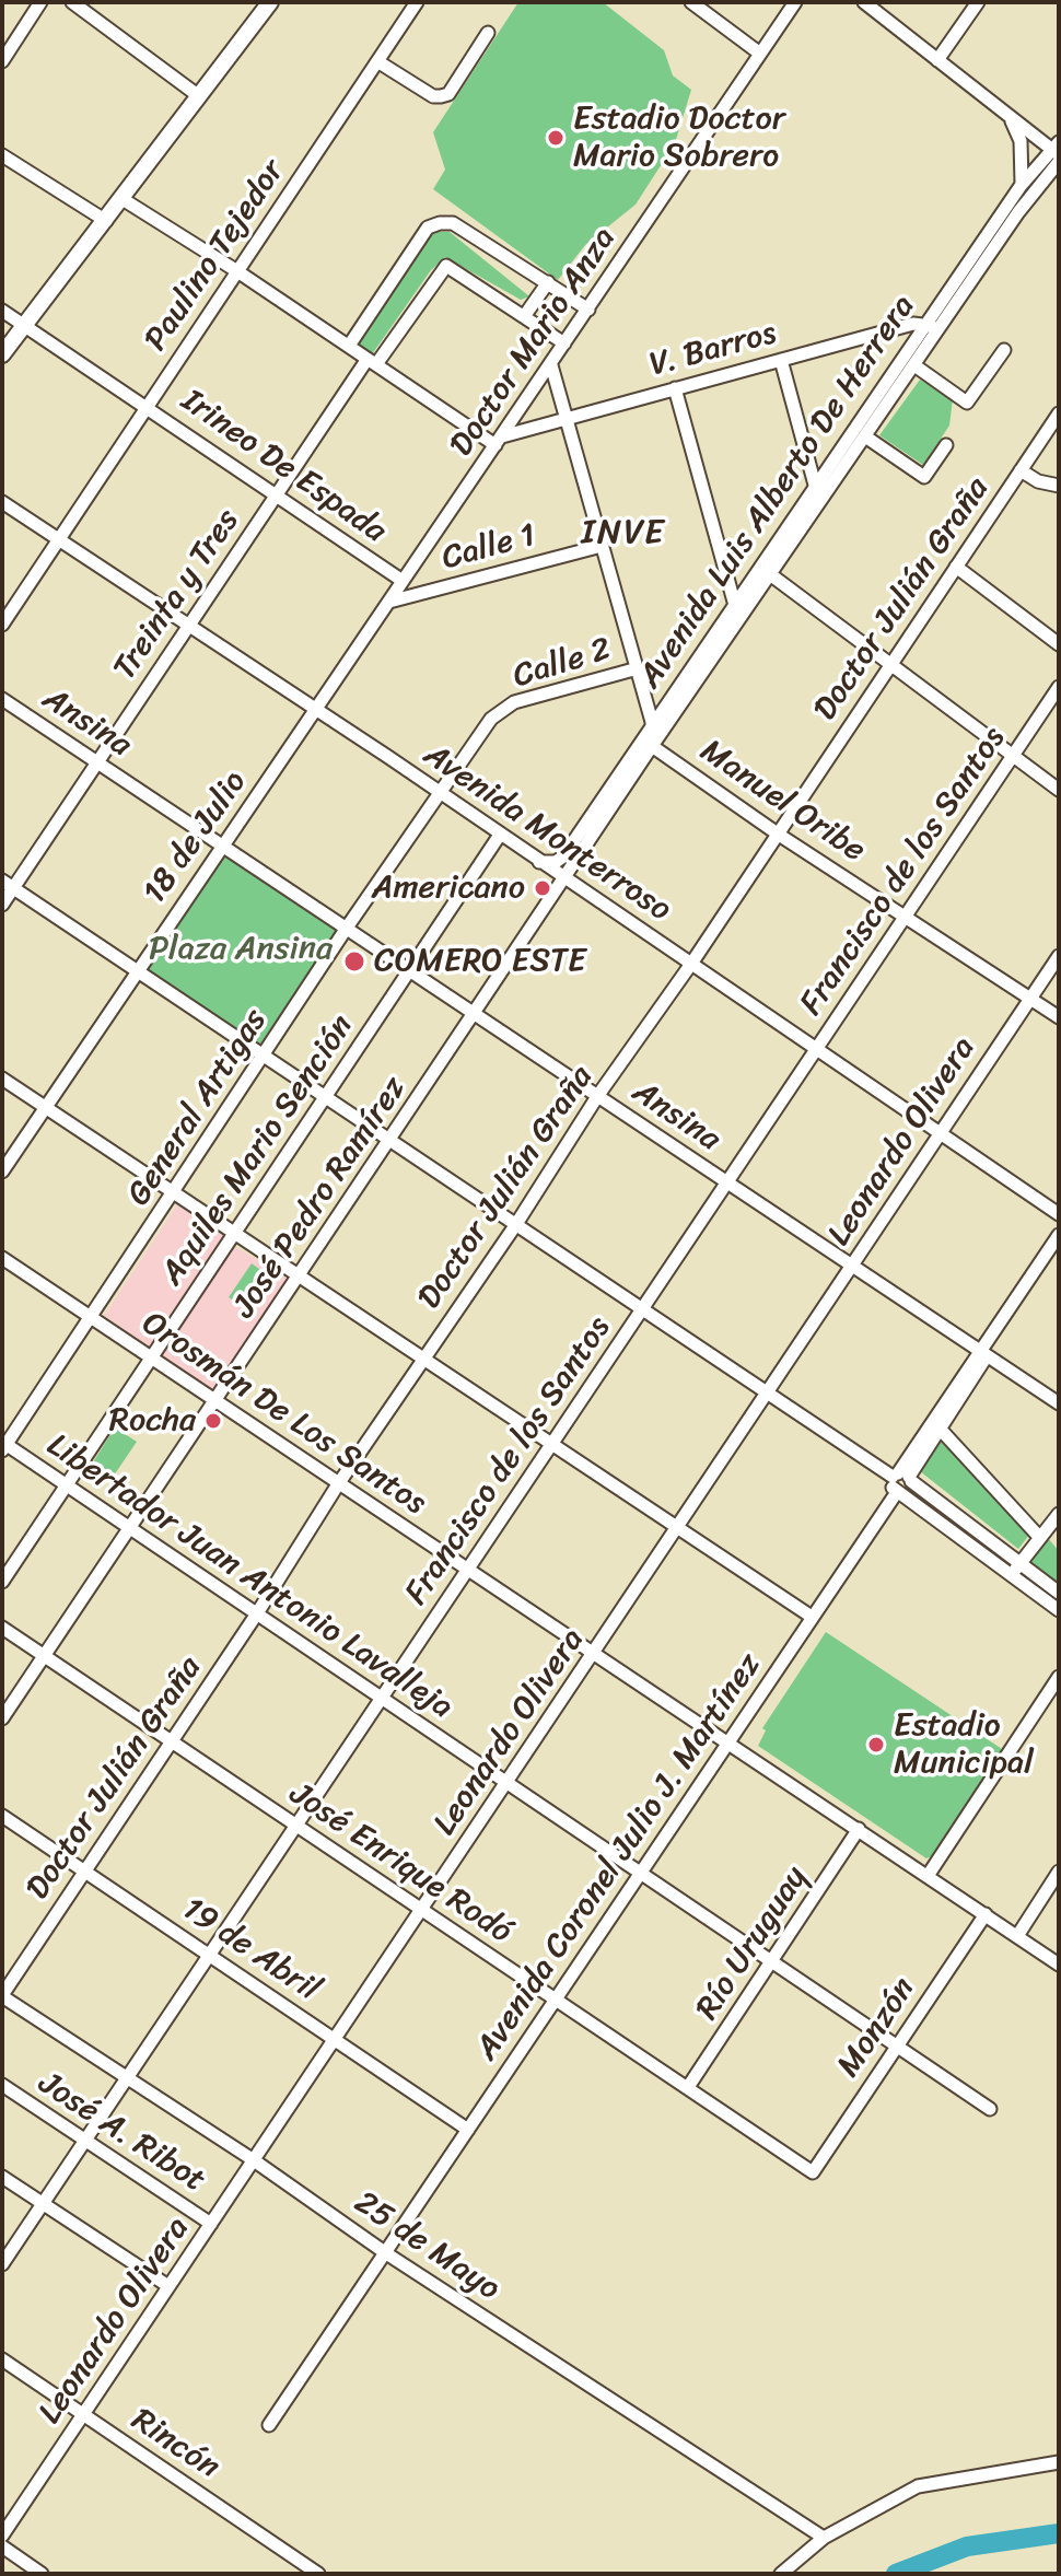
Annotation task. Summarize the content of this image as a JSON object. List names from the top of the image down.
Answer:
{
  "streets": {
    "street": [
      "Paulino Tejedor",
      "Doctor Mario Anza",
      "V. Barros",
      "Irineo De Espada",
      "Avenida Luis Alberto De Herrera",
      "Calle 1",
      "Treinta y Tres",
      "Doctor Julián Graña",
      "Calle 2",
      "Ansina",
      "Manuel Oribe",
      "Avenida Monterroso",
      "18 de Julio",
      "Francisco de los Santos",
      "General Artigas",
      "Leonardo Olivera",
      "Aquiles Mario Sención",
      "José Pedro Ramírez",
      "Orosmán De Los Santos",
      "Libertador Juan Antonio Lavalleja",
      "Avenida Coronel Julio J. Martínez",
      "José Enrique Rodó",
      "Río Uruguay",
      "19 de Abril",
      "Monzón",
      "José A. Ribot",
      "25 de Mayo",
      "Rincón"
    ]
  },
  "crossings": [
    ["Paulino Tejedor", "Irineo De Espada"],
    ["Paulino Tejedor", "Avenida Monterroso"],
    ["Doctor Mario Anza", "V. Barros"],
    ["Doctor Mario Anza", "Irineo De Espada"],
    ["Doctor Mario Anza", "Calle 1"],
    ["Doctor Mario Anza", "Avenida Monterroso"],
    ["Doctor Mario Anza", "18 de Julio"],
    ["V. Barros", "Avenida Luis Alberto De Herrera"],
    ["Irineo De Espada", "Treinta y Tres"],
    ["Avenida Luis Alberto De Herrera", "Manuel Oribe"],
    ["Avenida Luis Alberto De Herrera", "Avenida Monterroso"],
    ["Avenida Luis Alberto De Herrera", "José Pedro Ramírez"],
    ["Treinta y Tres", "Ansina"],
    ["Treinta y Tres", "Avenida Monterroso"],
    ["Doctor Julián Graña", "Ansina"],
    ["Doctor Julián Graña", "Manuel Oribe"],
    ["Doctor Julián Graña", "Avenida Monterroso"],
    ["Doctor Julián Graña", "Orosmán De Los Santos"],
    ["Doctor Julián Graña", "Libertador Juan Antonio Lavalleja"],
    ["Doctor Julián Graña", "José Enrique Rodó"],
    ["Doctor Julián Graña", "19 de Abril"],
    ["Doctor Julián Graña", "25 de Mayo"],
    ["Calle 2", "Avenida Monterroso"],
    ["Calle 2", "General Artigas"],
    ["Ansina", "18 de Julio"],
    ["Ansina", "Francisco de los Santos"],
    ["Ansina", "General Artigas"],
    ["Ansina", "Leonardo Olivera"],
    ["Ansina", "Aquiles Mario Sención"],
    ["Ansina", "José Pedro Ramírez"],
    ["Ansina", "Avenida Coronel Julio J. Martínez"],
    ["Manuel Oribe", "Francisco de los Santos"],
    ["Manuel Oribe", "Leonardo Olivera"],
    ["Avenida Monterroso", "18 de Julio"],
    ["Avenida Monterroso", "Francisco de los Santos"],
    ["Avenida Monterroso", "General Artigas"],
    ["Avenida Monterroso", "Leonardo Olivera"],
    ["Avenida Monterroso", "Aquiles Mario Sención"],
    ["Avenida Monterroso", "José Pedro Ramírez"],
    ["Francisco de los Santos", "Orosmán De Los Santos"],
    ["Francisco de los Santos", "Libertador Juan Antonio Lavalleja"],
    ["Francisco de los Santos", "José Enrique Rodó"],
    ["Francisco de los Santos", "19 de Abril"],
    ["Francisco de los Santos", "José A. Ribot"],
    ["Francisco de los Santos", "25 de Mayo"],
    ["General Artigas", "Orosmán De Los Santos"],
    ["General Artigas", "Libertador Juan Antonio Lavalleja"],
    ["Leonardo Olivera", "Orosmán De Los Santos"],
    ["Leonardo Olivera", "Libertador Juan Antonio Lavalleja"],
    ["Leonardo Olivera", "José Enrique Rodó"],
    ["Leonardo Olivera", "19 de Abril"],
    ["Leonardo Olivera", "José A. Ribot"],
    ["Leonardo Olivera", "25 de Mayo"],
    ["Leonardo Olivera", "Rincón"],
    ["Aquiles Mario Sención", "Orosmán De Los Santos"],
    ["Aquiles Mario Sención", "Libertador Juan Antonio Lavalleja"],
    ["José Pedro Ramírez", "Orosmán De Los Santos"],
    ["José Pedro Ramírez", "Libertador Juan Antonio Lavalleja"],
    ["José Pedro Ramírez", "José Enrique Rodó"],
    ["Orosmán De Los Santos", "Avenida Coronel Julio J. Martínez"],
    ["Orosmán De Los Santos", "Río Uruguay"],
    ["Orosmán De Los Santos", "Monzón"],
    ["Libertador Juan Antonio Lavalleja", "Avenida Coronel Julio J. Martínez"],
    ["Libertador Juan Antonio Lavalleja", "Río Uruguay"],
    ["Libertador Juan Antonio Lavalleja", "Monzón"],
    ["Avenida Coronel Julio J. Martínez", "José Enrique Rodó"],
    ["Avenida Coronel Julio J. Martínez", "19 de Abril"],
    ["Avenida Coronel Julio J. Martínez", "25 de Mayo"],
    ["José Enrique Rodó", "Río Uruguay"],
    ["José Enrique Rodó", "Monzón"]
  ],
  "districts": ["INVE"],
  "parks": ["Plaza Ansina"],
  "places": [
    "Estadio Doctor Mario Sobrero",
    "Americano",
    "COMERO ESTE",
    "Rocha",
    "Estadio Municipal"
  ]
}
